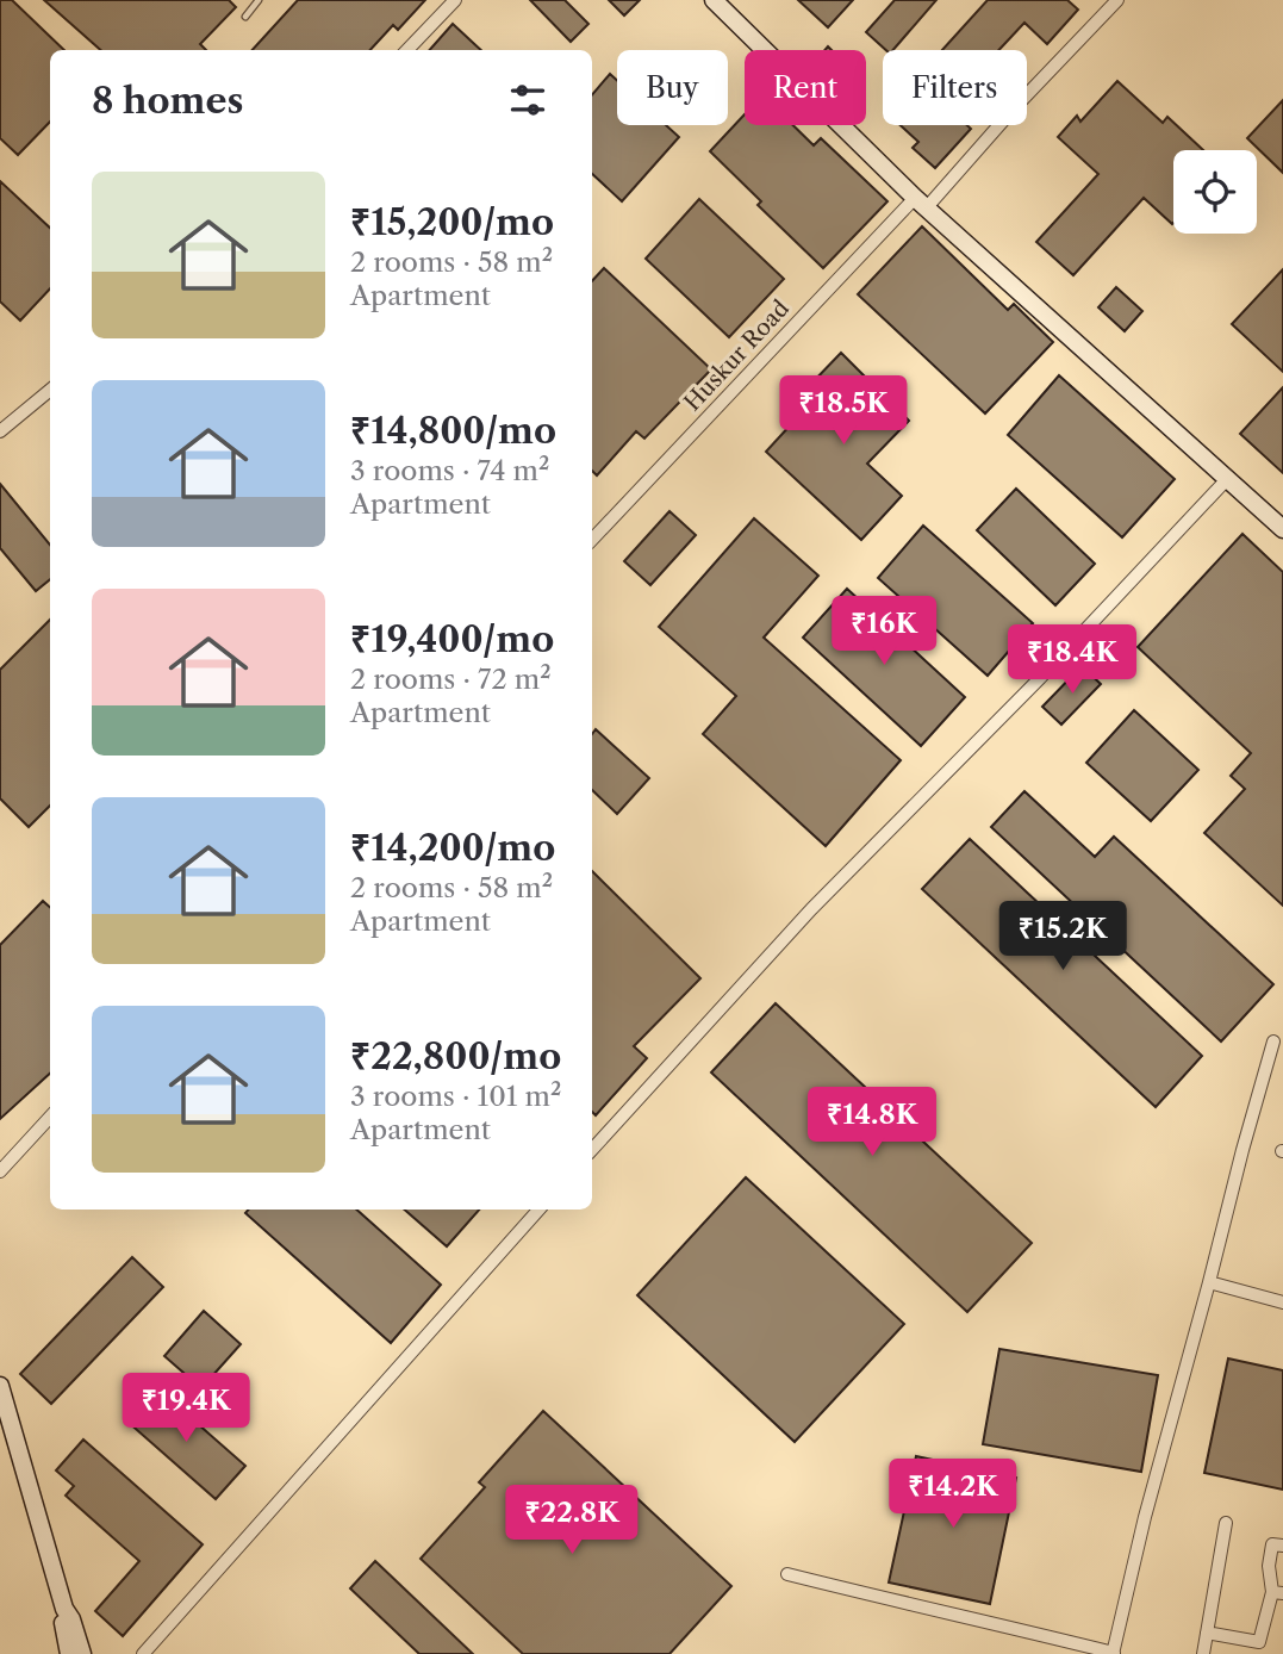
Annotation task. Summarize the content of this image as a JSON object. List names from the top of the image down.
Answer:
{
  "streets": {
    "street": ["Huskur Road"]
  },
  "page": {
    "chip": ["Buy", "Rent", "Filters"],
    "heading": "8 homes",
    "list": [
      {
        "name": "₹15,200/mo",
        "note": "2 rooms · 58 m² · Apartment"
      },
      {
        "name": "₹14,800/mo",
        "note": "3 rooms · 74 m² · Apartment"
      },
      {
        "name": "₹19,400/mo",
        "note": "2 rooms · 72 m² · Apartment"
      },
      {
        "name": "₹14,200/mo",
        "note": "2 rooms · 58 m² · Apartment"
      },
      {
        "name": "₹22,800/mo",
        "note": "3 rooms · 101 m² · Apartment"
      }
    ],
    "price": [
      "₹18.5K",
      "₹16K",
      "₹18.4K",
      "₹15.2K",
      "₹14.8K",
      "₹19.4K",
      "₹14.2K",
      "₹22.8K"
    ]
  }
}
